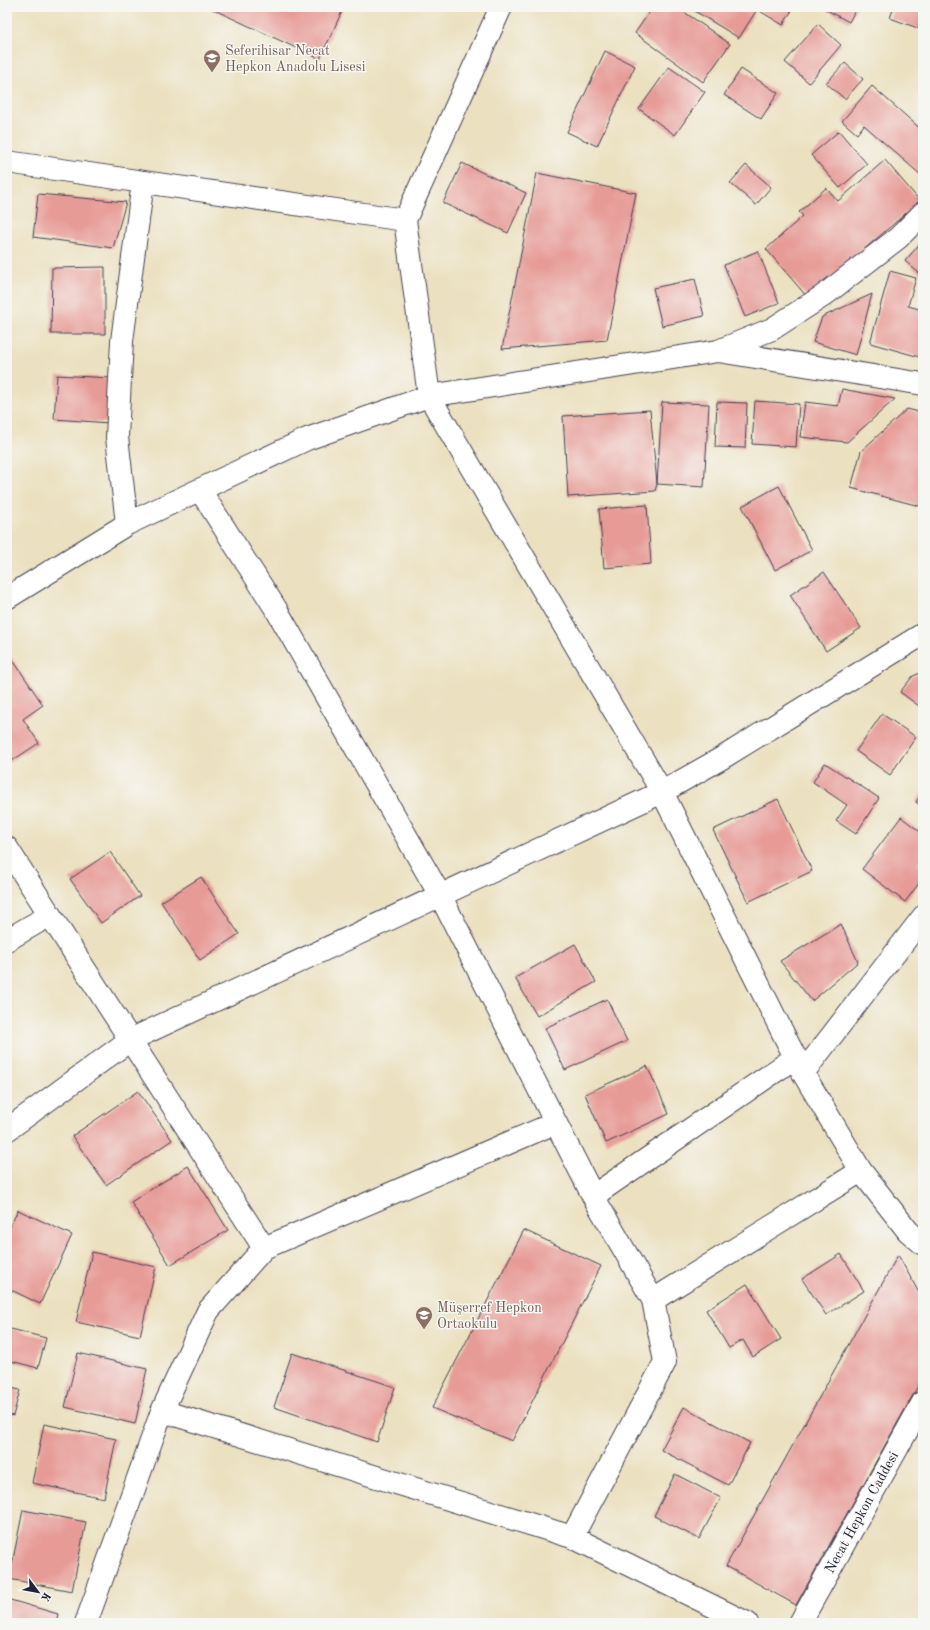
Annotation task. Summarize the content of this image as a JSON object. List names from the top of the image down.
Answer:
{
  "streets": {
    "street": ["Necat Hepkon Caddesi"]
  },
  "places": {
    "school or university": ["Seferihisar Necat Hepkon Anadolu Lisesi", "Müşerref Hepkon Ortaokulu"]
  },
  "north": "bottom right"
}
